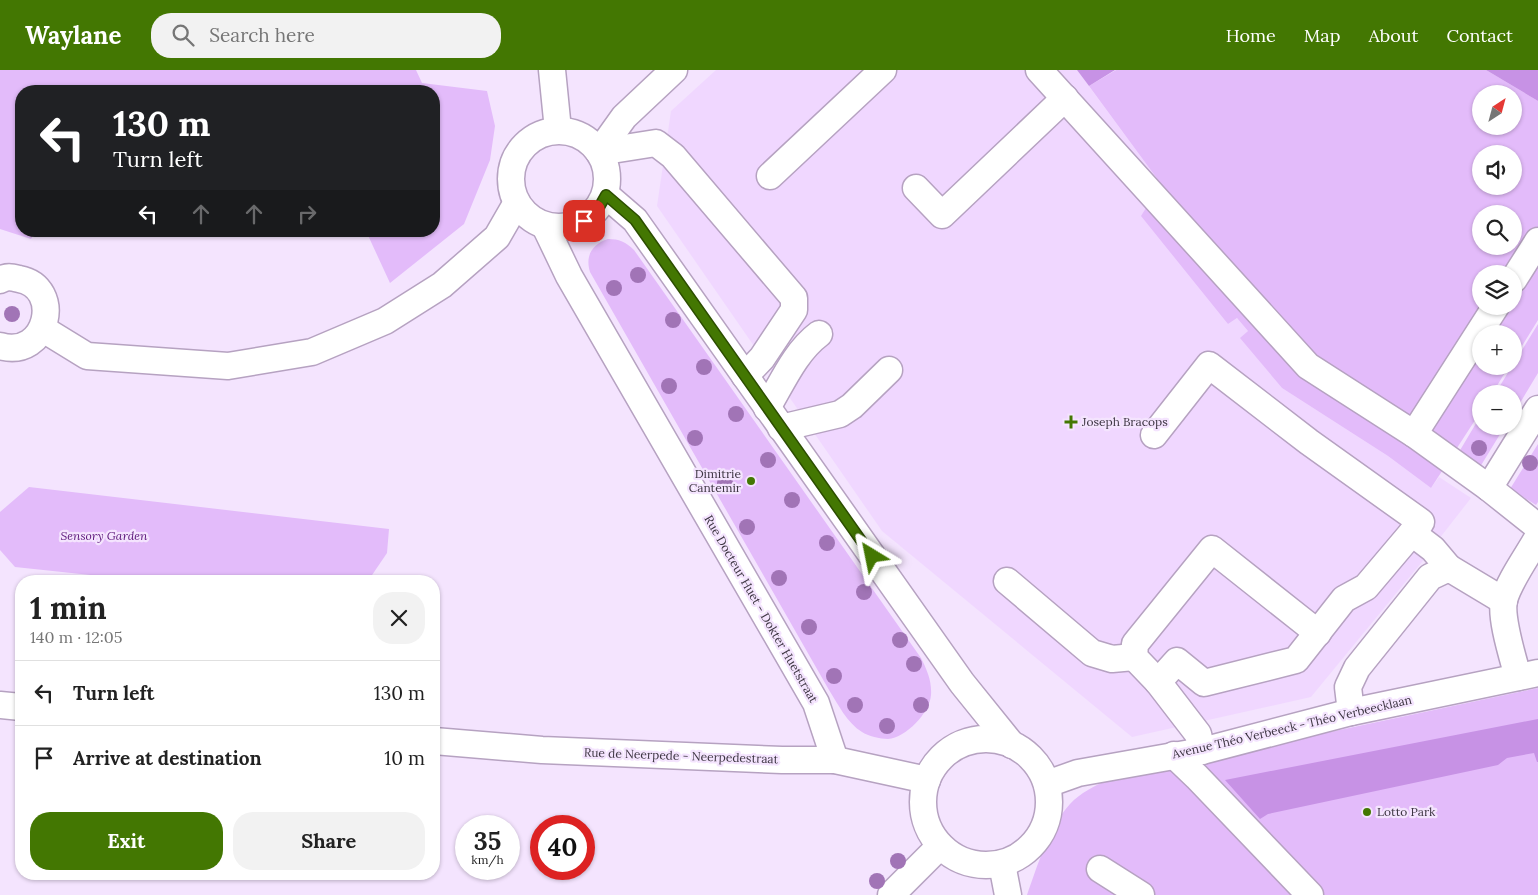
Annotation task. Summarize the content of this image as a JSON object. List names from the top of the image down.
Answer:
{
  "streets": {
    "street": ["Rue Docteur Huet - Dokter Huetstraat", "Avenue Théo Verbeeck - Théo Verbeecklaan", "Rue de Neerpede - Neerpedestraat"]
  },
  "crossings": [
    ["Rue Docteur Huet - Dokter Huetstraat", "Rue de Neerpede - Neerpedestraat"],
    ["Avenue Théo Verbeeck - Théo Verbeecklaan", "Rue de Neerpede - Neerpedestraat"]
  ],
  "parks": ["Sensory Garden"],
  "places": {
    "health": ["Joseph Bracops"],
    "other": ["Dimitrie Cantemir", "Lotto Park"]
  },
  "north": "top right",
  "page": {
    "header": "Waylane",
    "search": "Search here",
    "nav": [
      "Home",
      "Map",
      "About",
      "Contact"
    ],
    "map_buttons": ["+", "−"],
    "turn": ["130 m", "Turn left"],
    "heading": ["1 min", "140 m · 12:05"],
    "list": [
      {
        "name": "Turn left",
        "value": "130 m"
      },
      {
        "name": "Arrive at destination",
        "value": "10 m"
      }
    ],
    "buttons": ["Exit", "Share"],
    "speed": "35 km/h",
    "limit": "40"
  }
}
